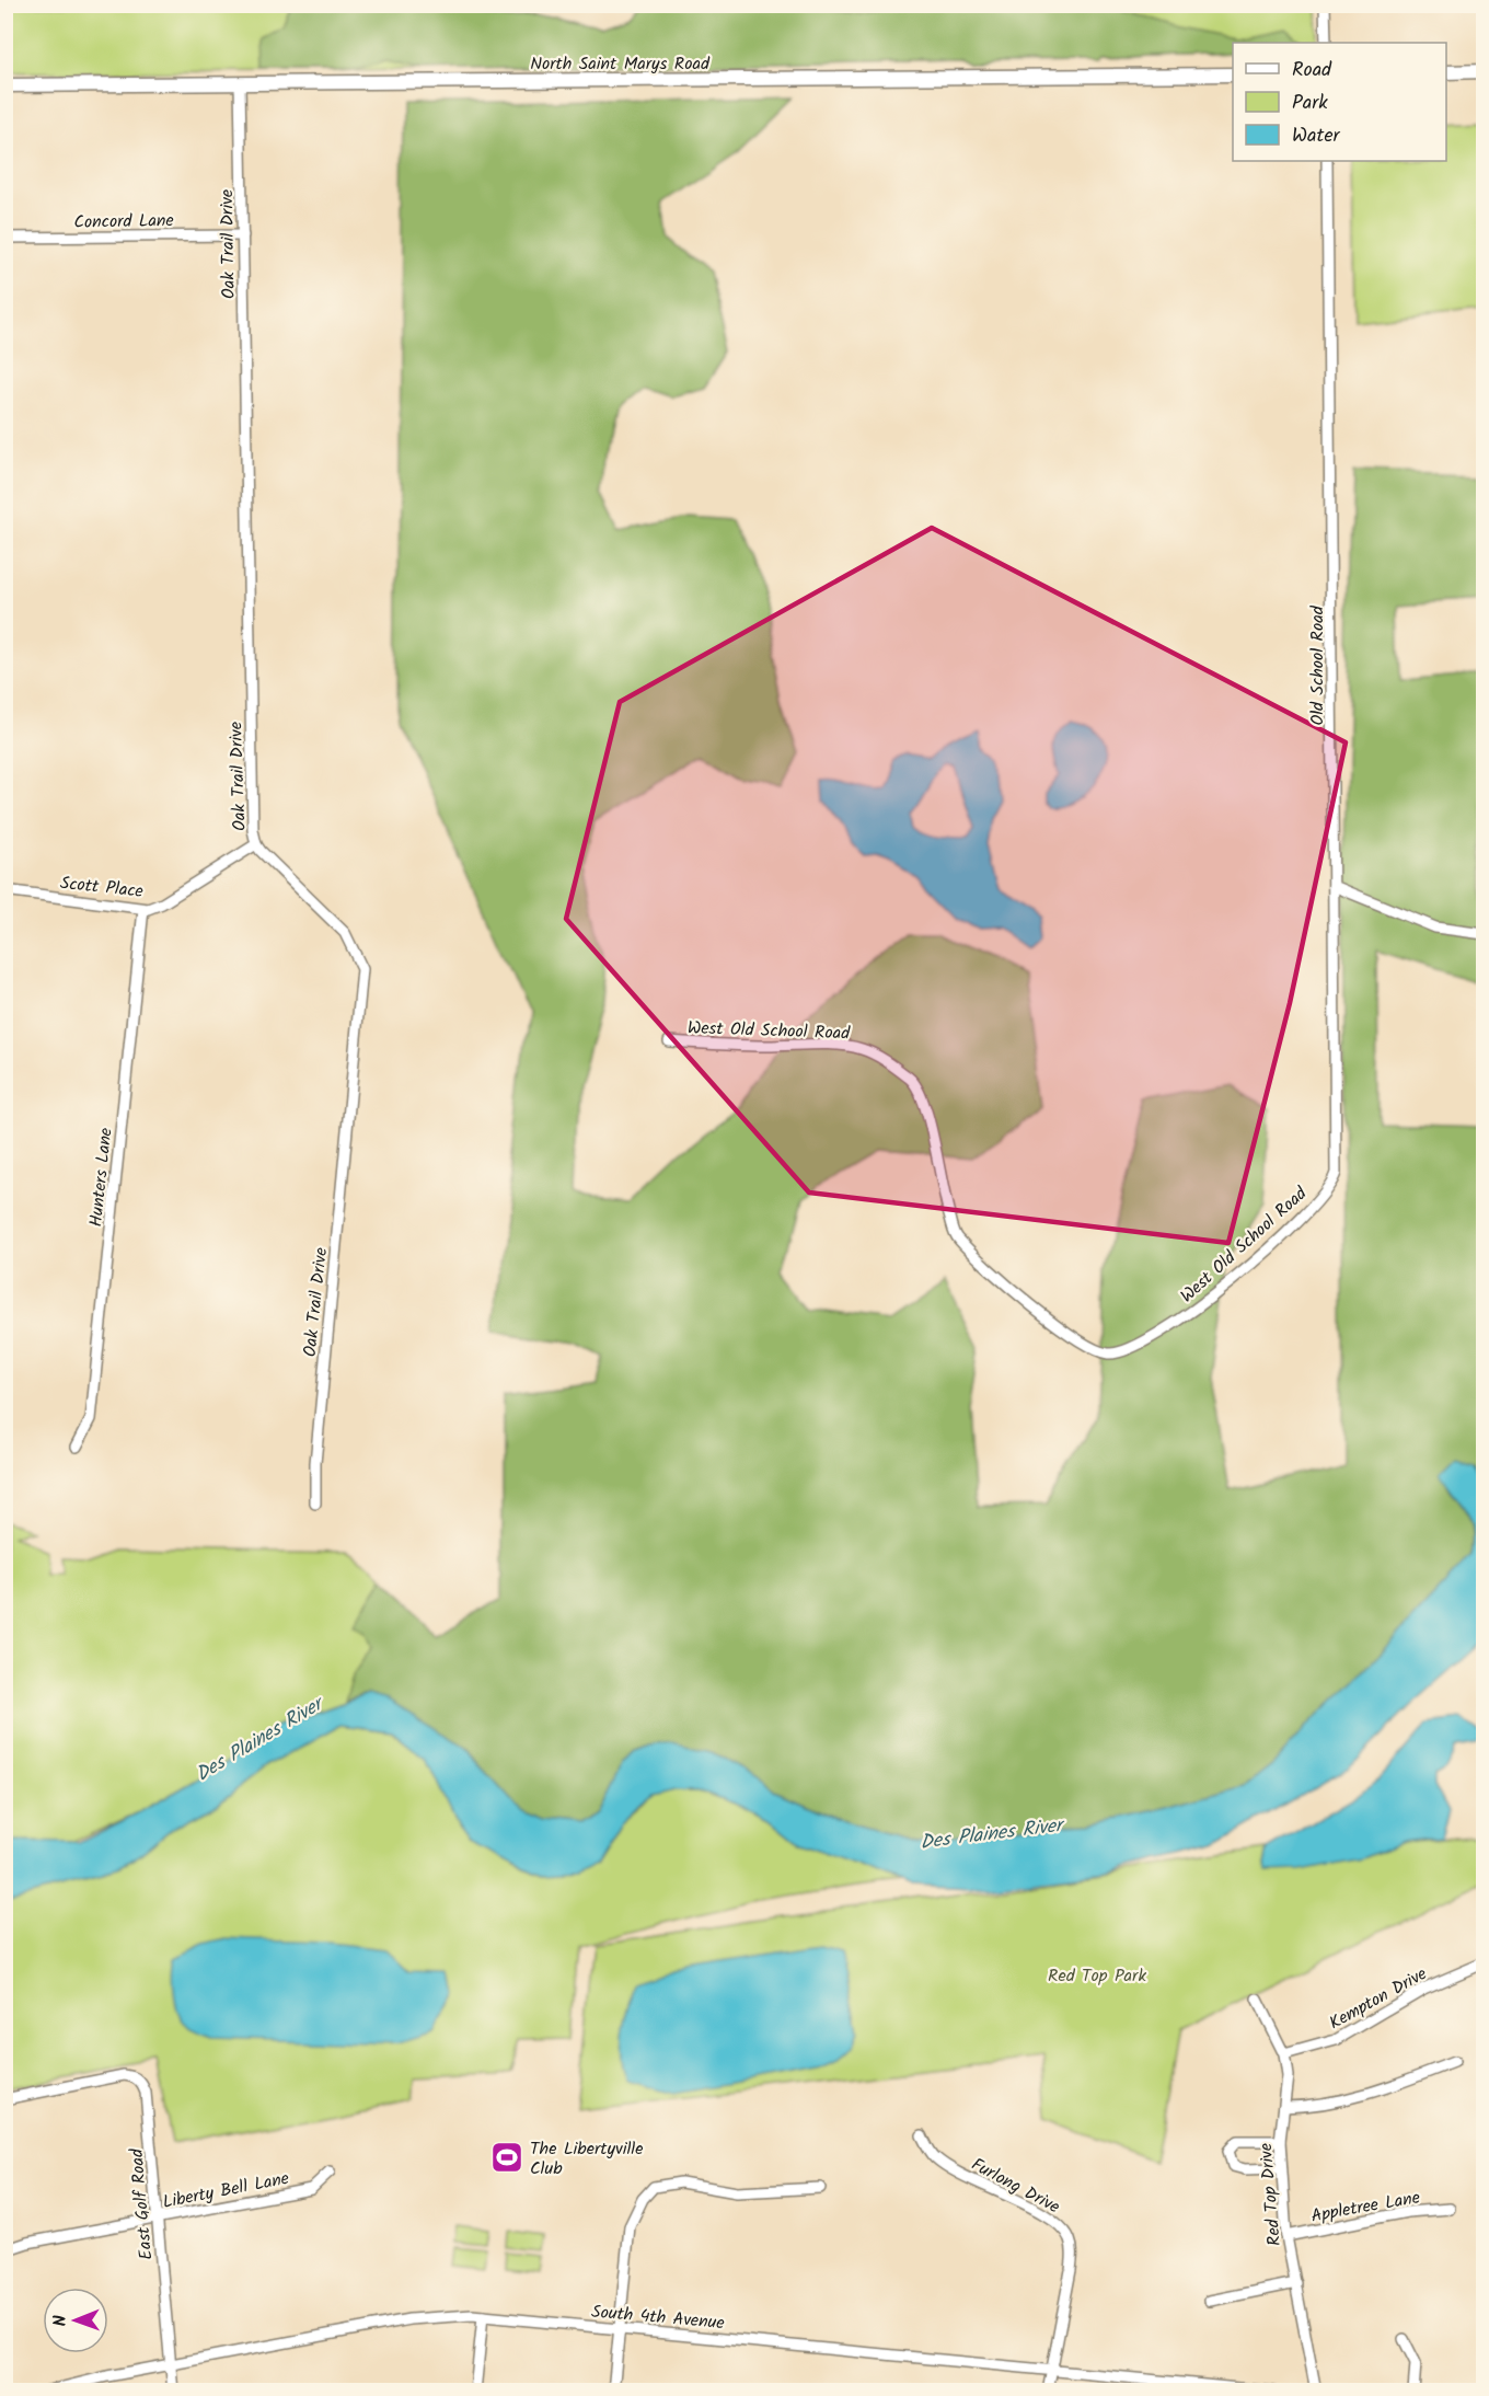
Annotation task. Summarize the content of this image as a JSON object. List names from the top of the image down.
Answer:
{
  "streets": {
    "main road": ["North Saint Marys Road"],
    "street": [
      "Concord Lane",
      "Oak Trail Drive",
      "Old School Road",
      "Scott Place",
      "West Old School Road",
      "Hunters Lane",
      "Kempton Drive",
      "Furlong Drive",
      "Liberty Bell Lane",
      "Red Top Drive",
      "East Golf Road",
      "Appletree Lane",
      "South 4th Avenue"
    ]
  },
  "crossings": [
    ["North Saint Marys Road", "Oak Trail Drive"],
    ["Concord Lane", "Oak Trail Drive"],
    ["Oak Trail Drive", "Scott Place"],
    ["Old School Road", "West Old School Road"],
    ["Scott Place", "Hunters Lane"],
    ["Kempton Drive", "Red Top Drive"],
    ["Furlong Drive", "South 4th Avenue"],
    ["Liberty Bell Lane", "East Golf Road"],
    ["Red Top Drive", "Appletree Lane"],
    ["East Golf Road", "South 4th Avenue"]
  ],
  "water": ["Des Plaines River"],
  "parks": ["Red Top Park"],
  "places": {
    "sports": ["The Libertyville Club"]
  },
  "legend": ["Road", "Park", "Water"],
  "north": "left"
}
